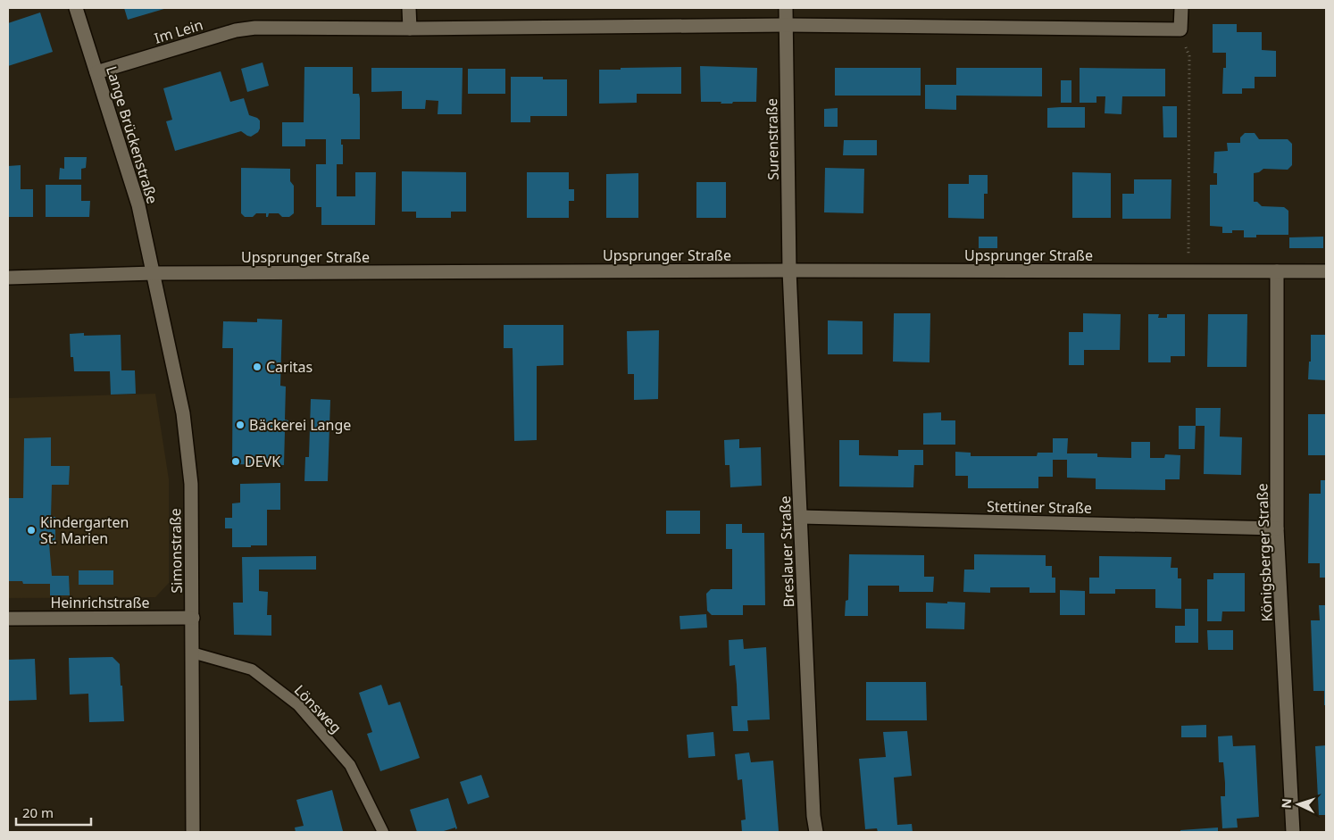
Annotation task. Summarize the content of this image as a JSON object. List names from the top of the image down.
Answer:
{
  "streets": {
    "street": [
      "Im Lein",
      "Lange Brückenstraße",
      "Surenstraße",
      "Upsprunger Straße",
      "Stettiner Straße",
      "Simonstraße",
      "Breslauer Straße",
      "Königsberger Straße",
      "Heinrichstraße"
    ],
    "lane": ["Lönsweg"]
  },
  "crossings": [
    ["Im Lein", "Lange Brückenstraße"],
    ["Im Lein", "Surenstraße"],
    ["Lange Brückenstraße", "Upsprunger Straße"],
    ["Lange Brückenstraße", "Simonstraße"],
    ["Surenstraße", "Upsprunger Straße"],
    ["Surenstraße", "Breslauer Straße"],
    ["Upsprunger Straße", "Simonstraße"],
    ["Upsprunger Straße", "Breslauer Straße"],
    ["Upsprunger Straße", "Königsberger Straße"],
    ["Stettiner Straße", "Breslauer Straße"],
    ["Stettiner Straße", "Königsberger Straße"],
    ["Simonstraße", "Heinrichstraße"],
    ["Simonstraße", "Lönsweg"]
  ],
  "places": [
    "Caritas",
    "Bäckerei Lange",
    "DEVK",
    "Kindergarten St. Marien"
  ],
  "scale_bar": "20 m",
  "north": "left"
}
